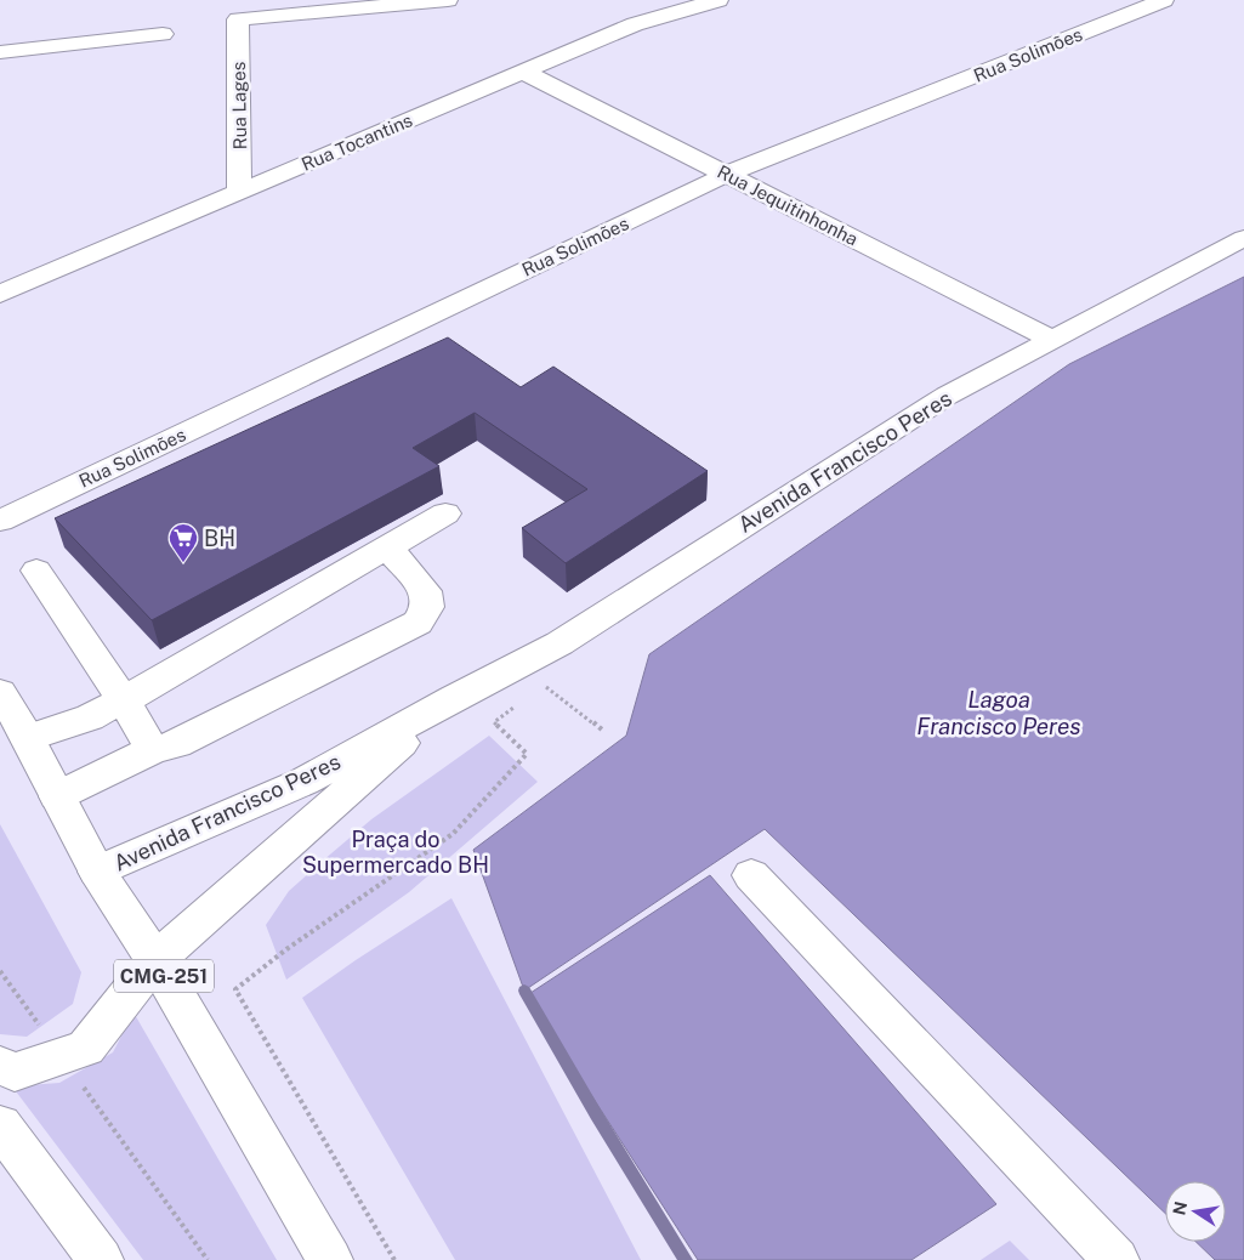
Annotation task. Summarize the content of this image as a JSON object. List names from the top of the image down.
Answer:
{
  "streets": {
    "street": [
      "Rua Solimões",
      "Rua Lages",
      "Rua Tocantins",
      "Rua Jequitinhonha",
      "Avenida Francisco Peres",
      "CMG-251"
    ]
  },
  "crossings": [
    ["Rua Solimões", "Rua Jequitinhonha"],
    ["Rua Lages", "Rua Tocantins"],
    ["Rua Tocantins", "Rua Jequitinhonha"],
    ["Rua Jequitinhonha", "Avenida Francisco Peres"],
    ["Avenida Francisco Peres", "CMG-251"]
  ],
  "water": ["Lagoa Francisco Peres"],
  "parks": ["Praça do Supermercado BH"],
  "places": {
    "supermarket": ["BH"]
  },
  "north": "left"
}
